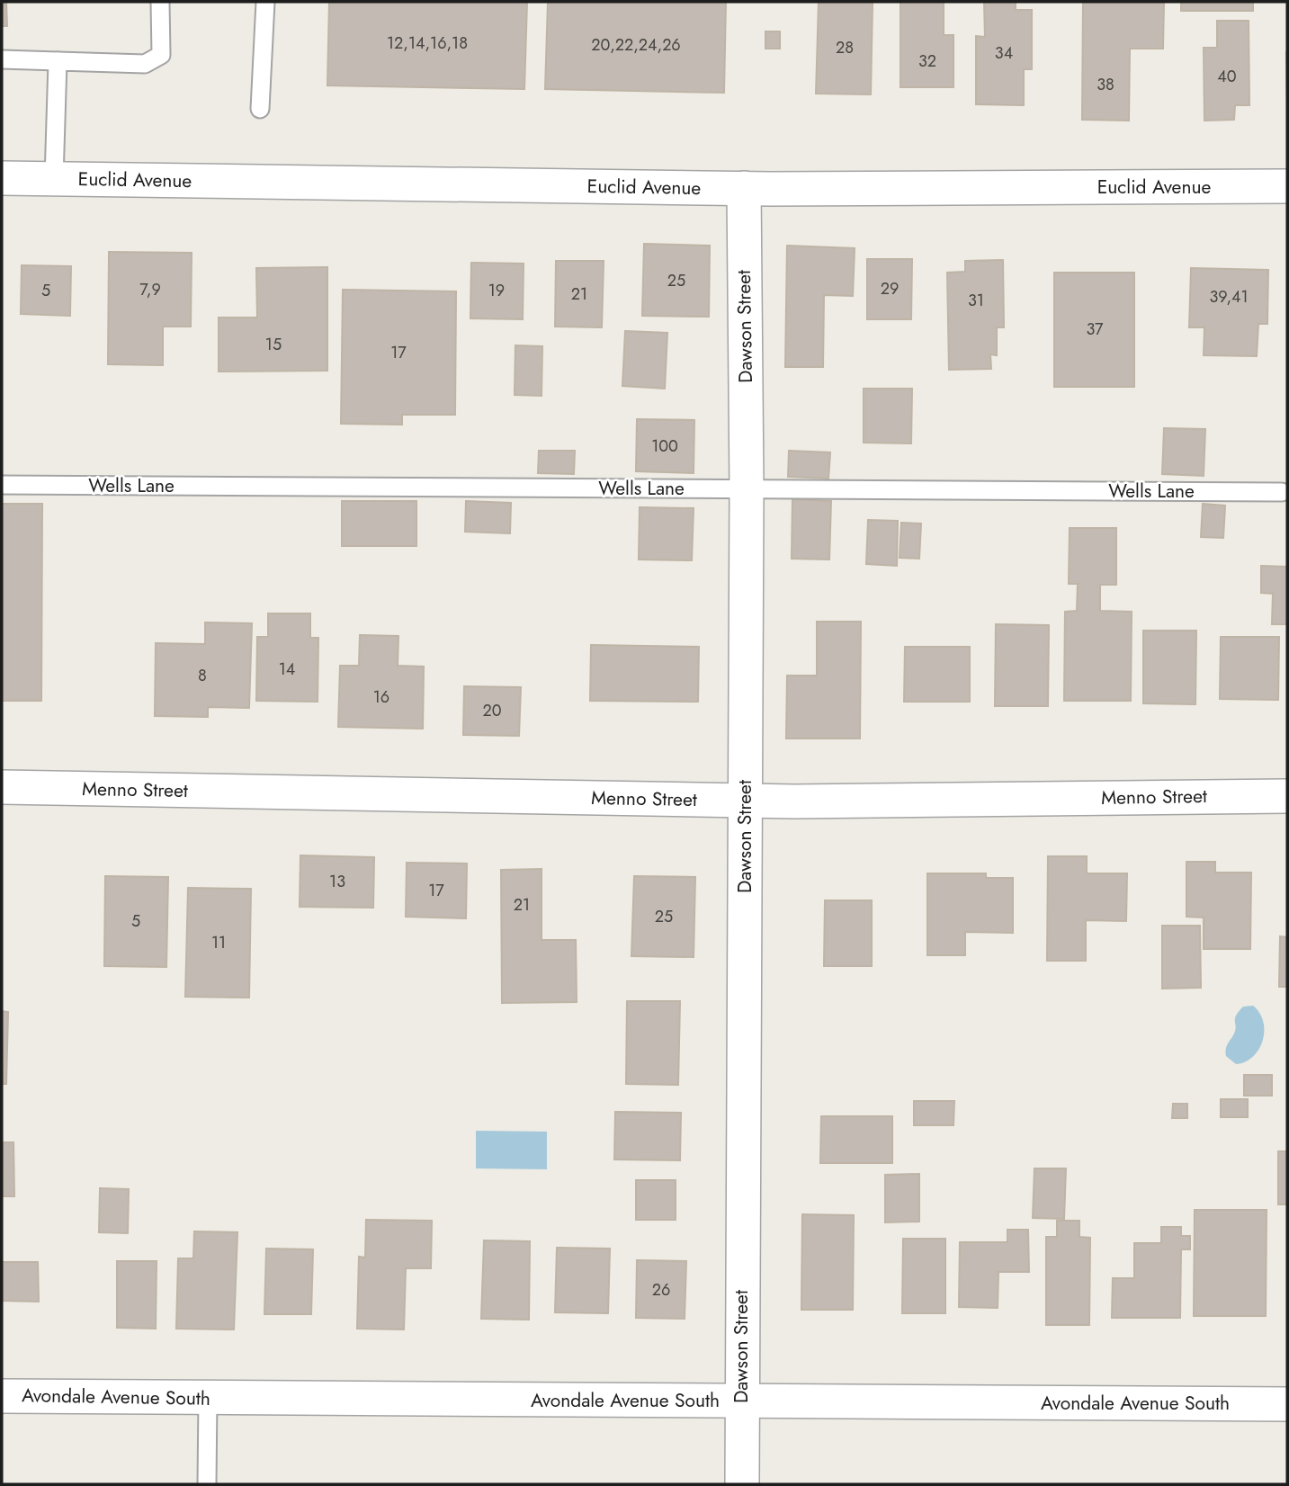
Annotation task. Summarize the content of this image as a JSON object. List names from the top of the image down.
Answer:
{
  "streets": {
    "street": [
      "Euclid Avenue",
      "Dawson Street",
      "Menno Street",
      "Avondale Avenue South"
    ],
    "lane": ["Wells Lane"]
  },
  "crossings": [
    ["Euclid Avenue", "Dawson Street"],
    ["Dawson Street", "Wells Lane"],
    ["Dawson Street", "Menno Street"],
    ["Dawson Street", "Avondale Avenue South"]
  ],
  "house_numbers": [
    "12,14,16,18",
    "20,22,24,26",
    "28",
    "34",
    "32",
    "40",
    "38",
    "25",
    "29",
    "7,9",
    "5",
    "19",
    "21",
    "39,41",
    "31",
    "37",
    "15",
    "17",
    "100",
    "14",
    "8",
    "16",
    "20",
    "13",
    "17",
    "21",
    "25",
    "5",
    "11",
    "26"
  ]
}
